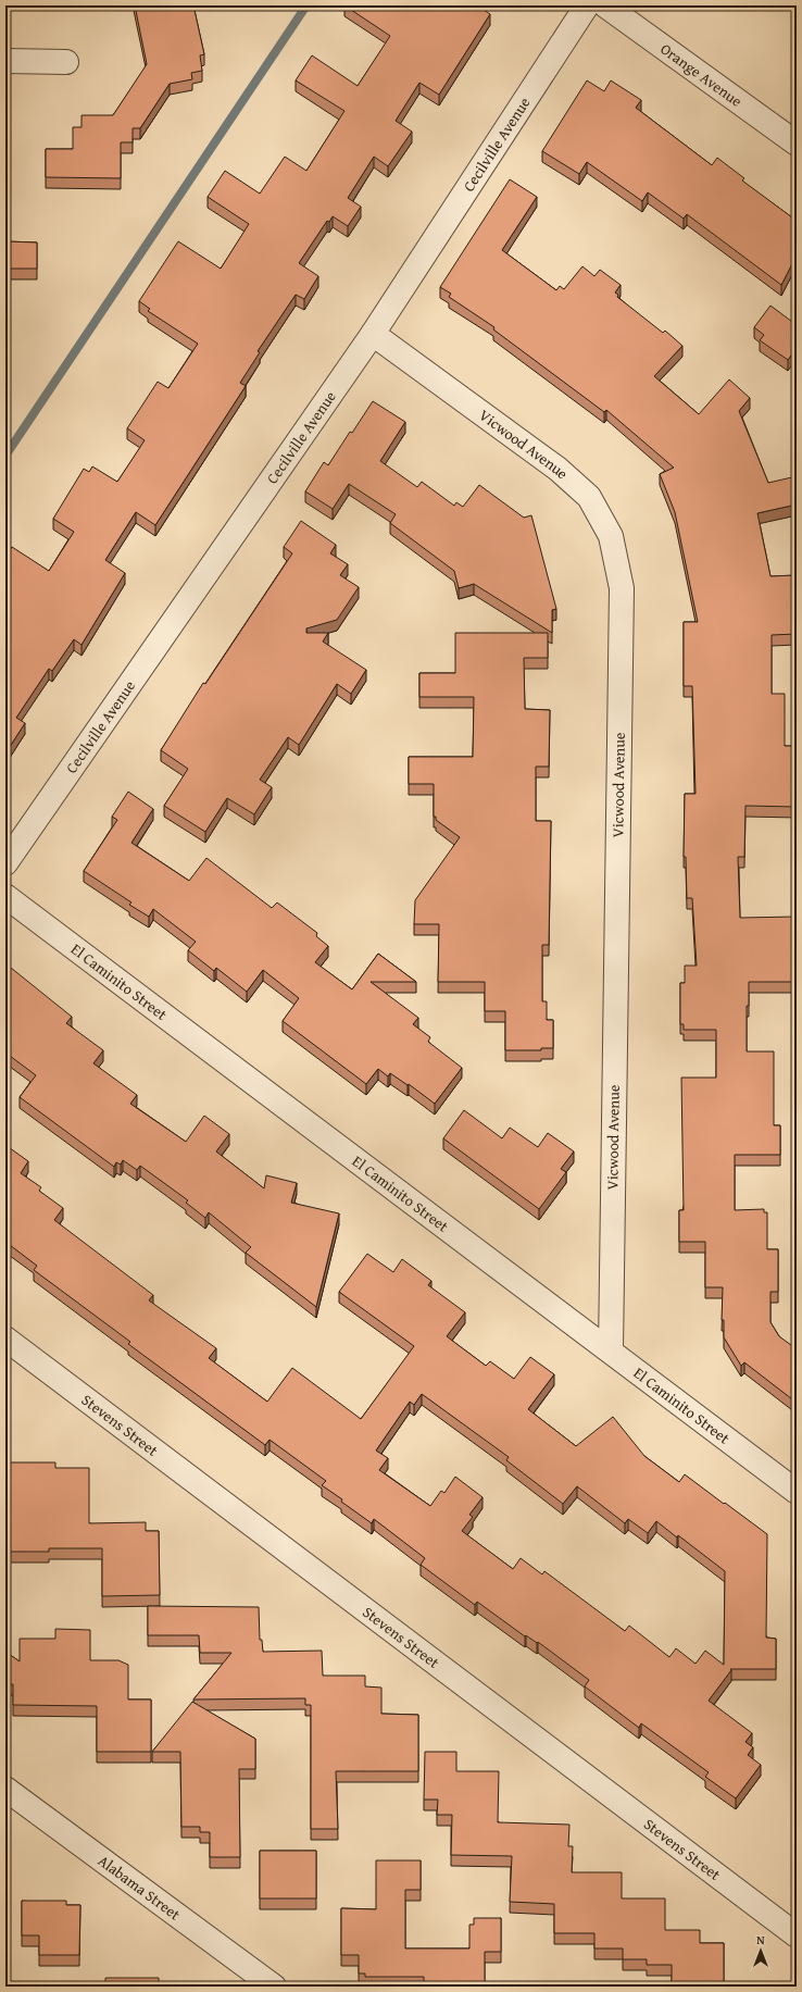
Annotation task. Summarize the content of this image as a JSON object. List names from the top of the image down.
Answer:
{
  "streets": {
    "street": [
      "Orange Avenue",
      "Cecilville Avenue",
      "Vicwood Avenue",
      "El Caminito Street",
      "Stevens Street",
      "Alabama Street"
    ]
  },
  "crossings": [
    ["Cecilville Avenue", "Vicwood Avenue"],
    ["Vicwood Avenue", "El Caminito Street"]
  ],
  "north": "top"
}
